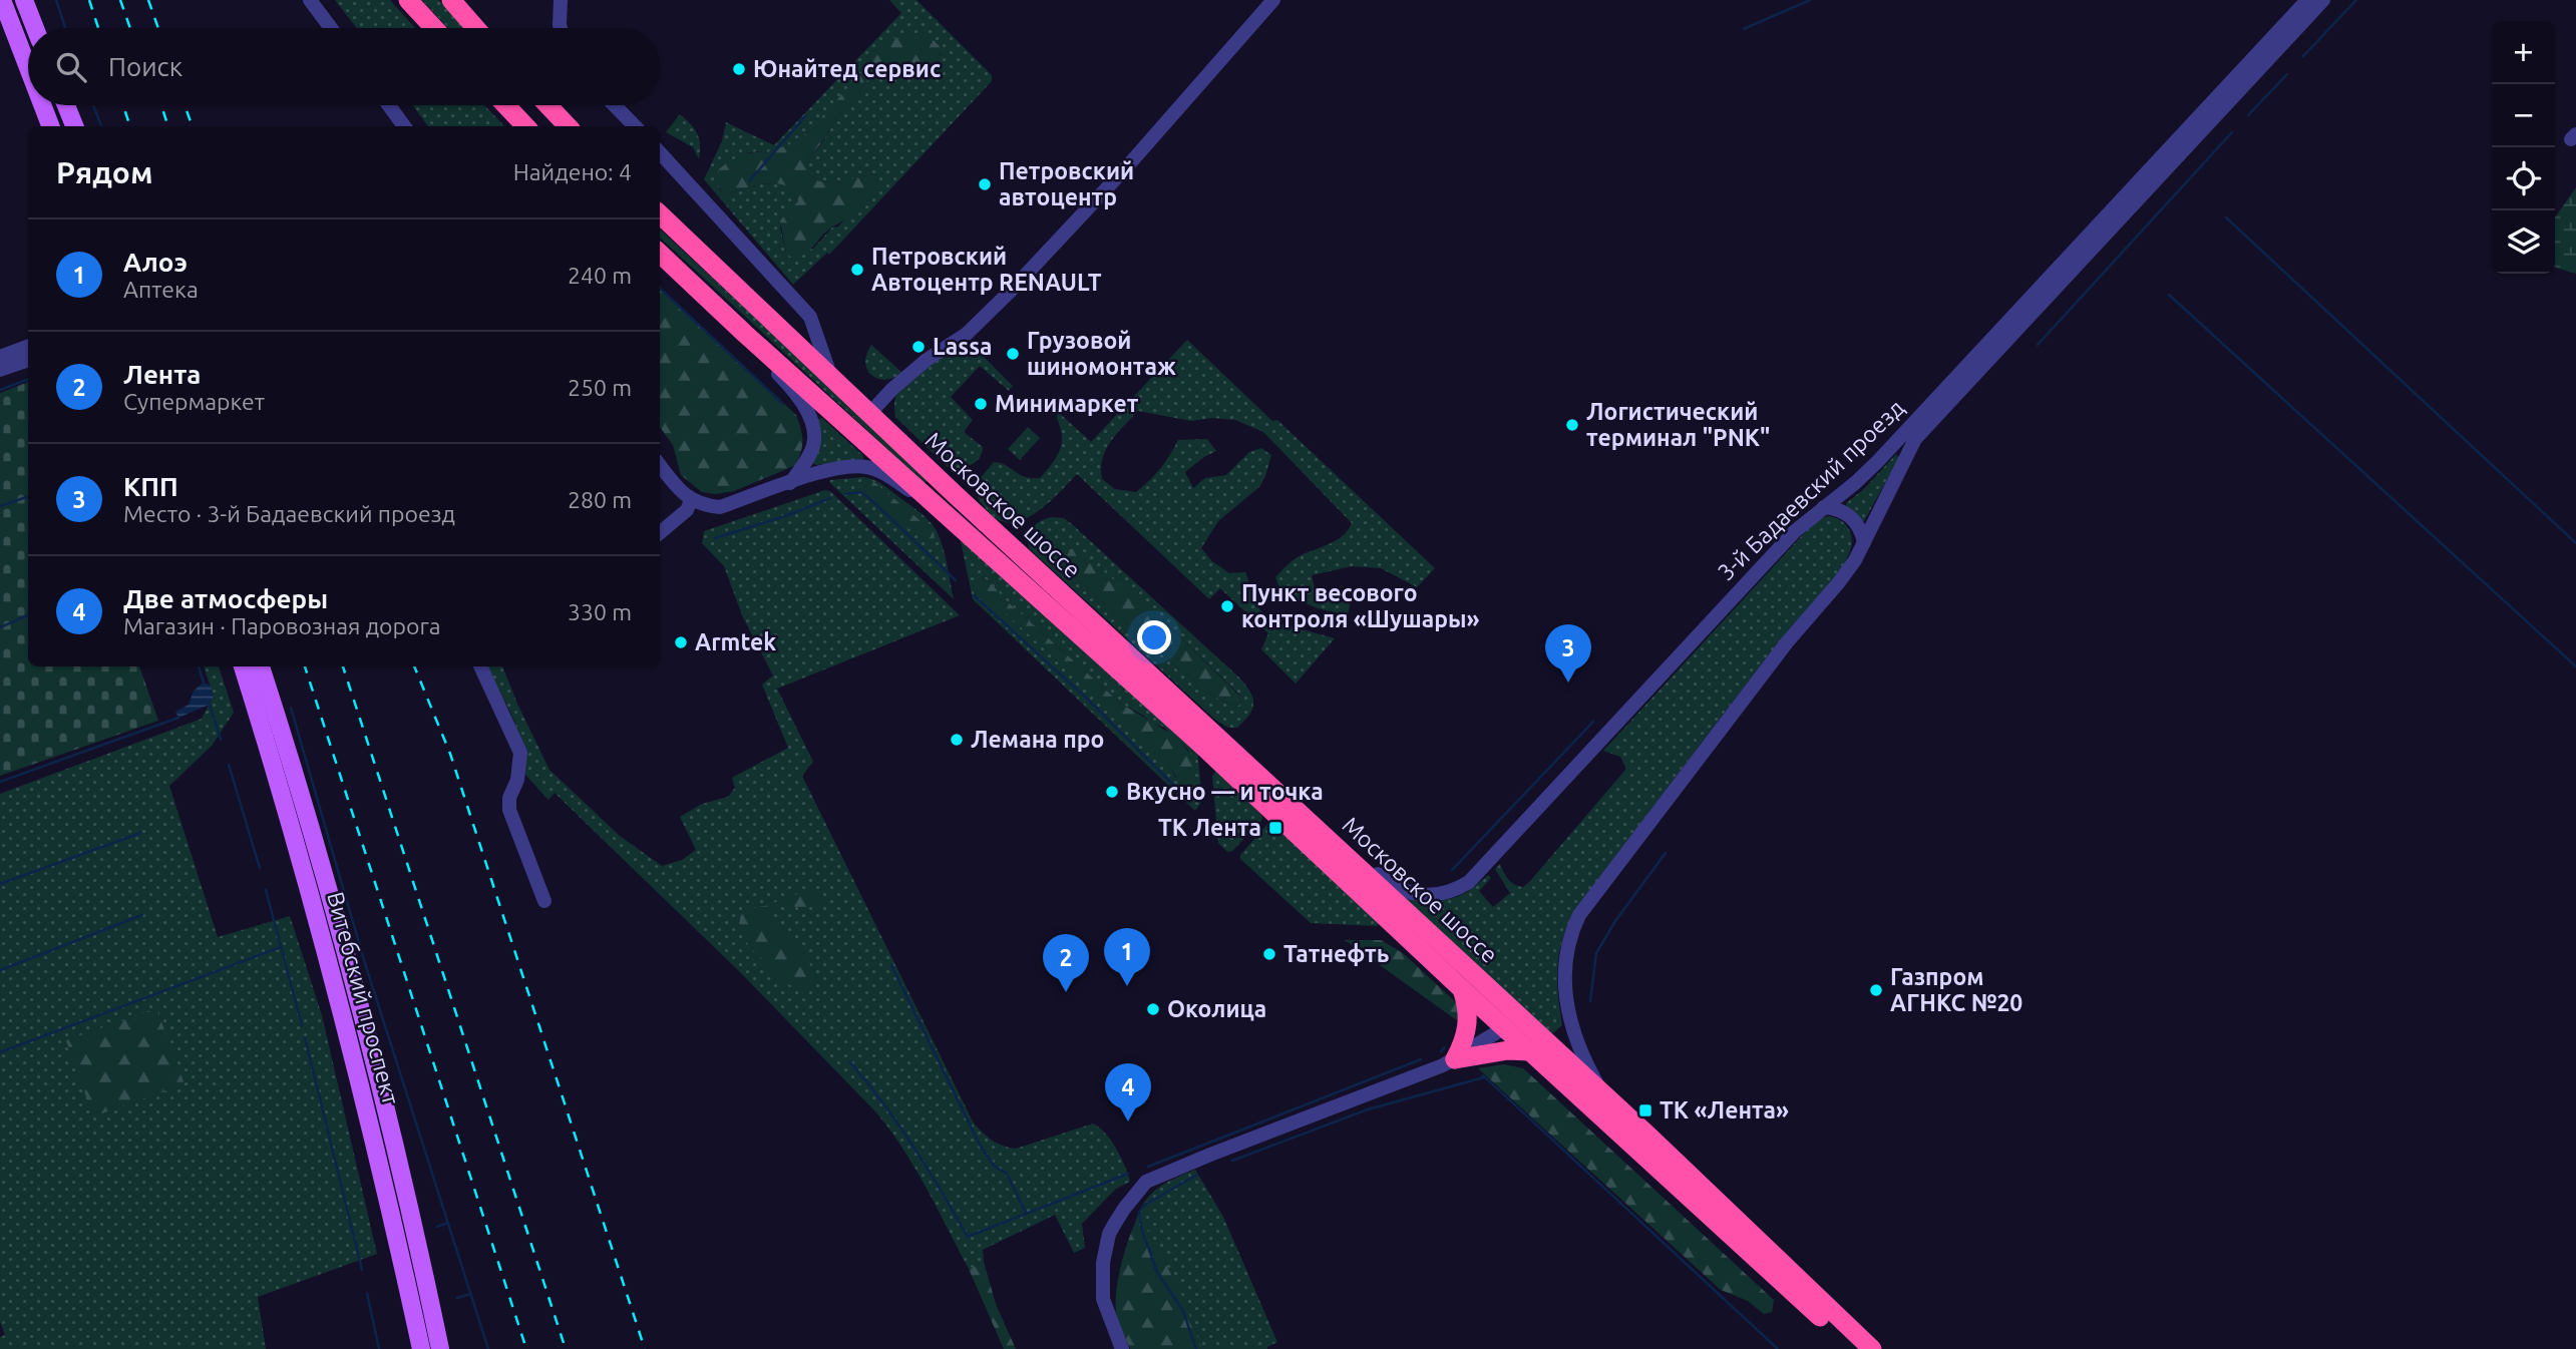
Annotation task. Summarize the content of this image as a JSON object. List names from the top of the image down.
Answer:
{
  "streets": {
    "highway": ["Московское шоссе"],
    "main road": ["Витебский проспект"],
    "street": ["3-й Бадаевский проезд"]
  },
  "crossings": [
    ["3-й Бадаевский проезд", "Московское шоссе"]
  ],
  "places": {
    "other": [
      "Юнайтед сервис",
      "Петровский автоцентр",
      "Петровский Автоцентр RENAULT",
      "Lassa",
      "Грузовой шиномонтаж",
      "Минимаркет",
      "Логистический терминал \"PNK\"",
      "Пункт весового контроля «Шушары»",
      "Armtek",
      "Лемана про",
      "Вкусно — и точка",
      "Татнефть",
      "Газпром АГНКС №20",
      "Околица"
    ],
    "transit": ["ТК Лента", "ТК «Лента»"]
  },
  "page": {
    "map_buttons": ["+", "−"],
    "search": "Поиск",
    "heading": ["Рядом", "Найдено: 4"],
    "list": [
      {
        "mark": "1",
        "name": "Алоэ",
        "note": "Аптека",
        "value": "240 m"
      },
      {
        "mark": "2",
        "name": "Лента",
        "note": "Супермаркет",
        "value": "250 m"
      },
      {
        "mark": "3",
        "name": "КПП",
        "note": "Место · 3-й Бадаевский проезд",
        "value": "280 m"
      },
      {
        "mark": "4",
        "name": "Две атмосферы",
        "note": "Магазин · Паровозная дорога",
        "value": "330 m"
      }
    ],
    "pins": [
      "3",
      "1",
      "2",
      "4"
    ]
  }
}
